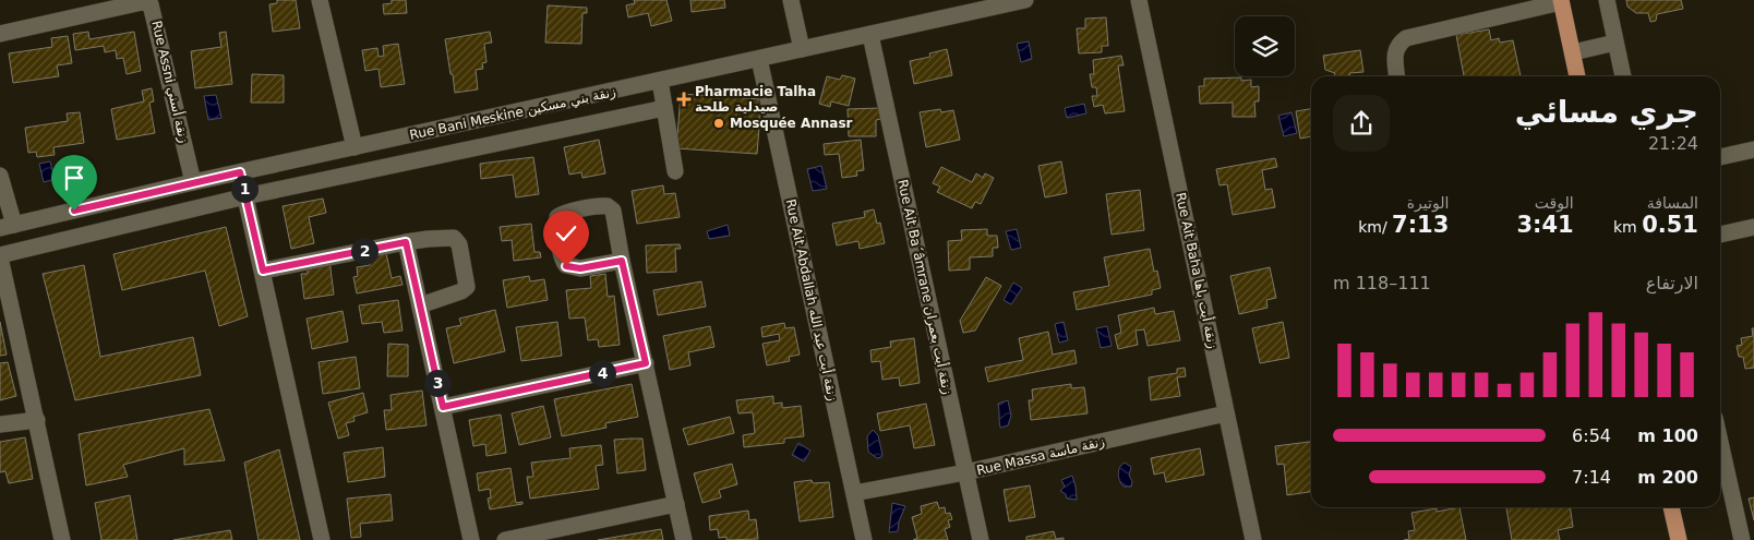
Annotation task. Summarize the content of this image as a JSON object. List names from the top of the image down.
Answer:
{
  "streets": {
    "street": [
      "Rue Assni زنقة أسني",
      "Rue Bani Meskine زنقة بني مسكين",
      "Rue Ait Baha زنقة أيت باها",
      "Rue Ait Ba´âmrane زنقة أيت بعمران",
      "Rue Ait Abdallah زنقة أيت عبد الله",
      "Rue Massa زنقة ماسة"
    ]
  },
  "crossings": [
    ["Rue Assni زنقة أسني", "Rue Bani Meskine زنقة بني مسكين"],
    ["Rue Bani Meskine زنقة بني مسكين", "Rue Ait Ba´âmrane زنقة أيت بعمران"],
    ["Rue Bani Meskine زنقة بني مسكين", "Rue Ait Abdallah زنقة أيت عبد الله"],
    ["Rue Ait Baha زنقة أيت باها", "Rue Massa زنقة ماسة"],
    ["Rue Ait Ba´âmrane زنقة أيت بعمران", "Rue Massa زنقة ماسة"],
    ["Rue Ait Abdallah زنقة أيت عبد الله", "Rue Massa زنقة ماسة"]
  ],
  "places": {
    "health": ["Pharmacie Talha صيدلية طلحة"],
    "other": ["Mosquée Annasr"]
  },
  "page": {
    "heading": ["جري مسائي", "21:24"],
    "stats": [
      ["المسافة", "0.51 km"],
      ["الوقت", "3:41"],
      ["الوتيرة", "7:13 /km"]
    ],
    "pins": [
      "1",
      "2",
      "4",
      "3"
    ],
    "chart": ["الارتفاع", "111–118 m"],
    "list": [
      {
        "name": "100 m",
        "note": "6:54"
      },
      {
        "name": "200 m",
        "note": "7:14"
      }
    ]
  }
}
